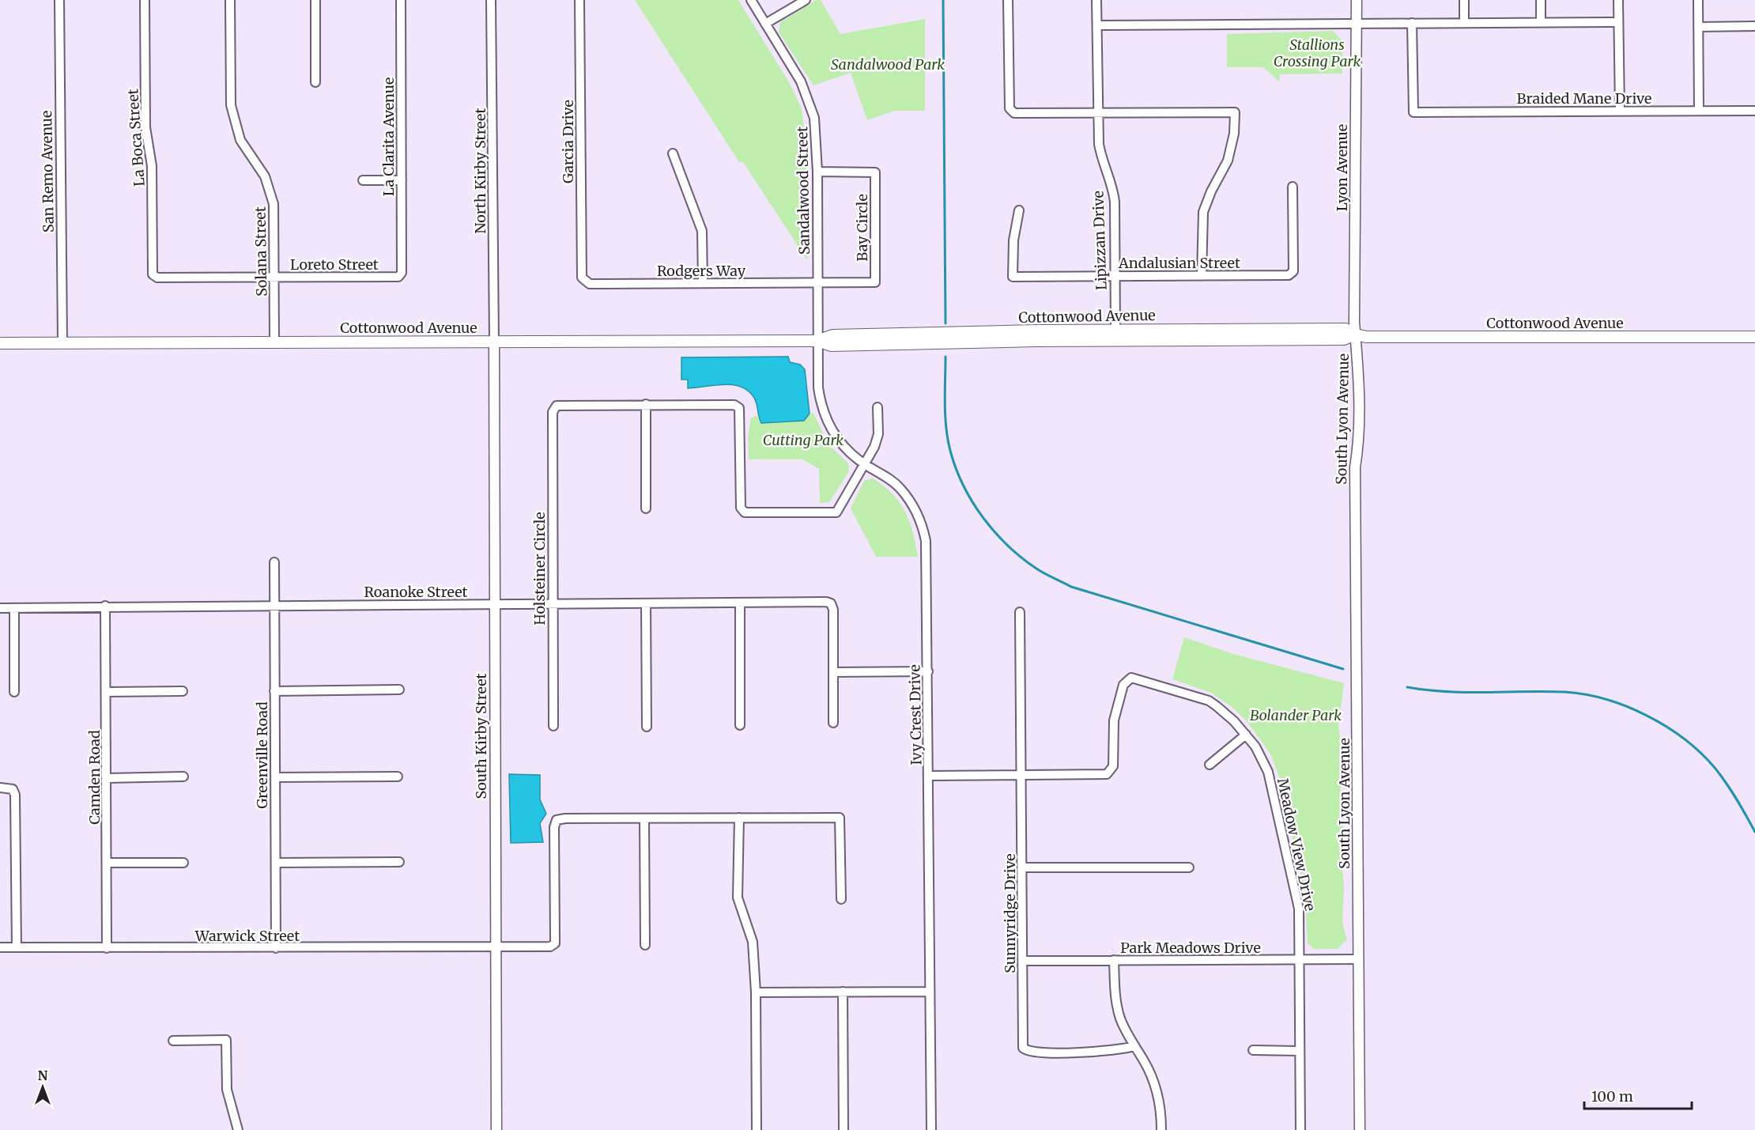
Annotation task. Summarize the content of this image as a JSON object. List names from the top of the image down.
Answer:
{
  "streets": {
    "main road": ["Cottonwood Avenue"],
    "street": [
      "Braided Mane Drive",
      "La Clarita Avenue",
      "La Boca Street",
      "Garcia Drive",
      "Lyon Avenue",
      "North Kirby Street",
      "San Remo Avenue",
      "Sandalwood Street",
      "Bay Circle",
      "Lipizzan Drive",
      "Solana Street",
      "Andalusian Street",
      "Loreto Street",
      "Rodgers Way",
      "South Lyon Avenue",
      "Holsteiner Circle",
      "Roanoke Street",
      "Ivy Crest Drive",
      "South Kirby Street",
      "Greenville Road",
      "Camden Road",
      "Meadow View Drive",
      "Sunnyridge Drive",
      "Warwick Street",
      "Park Meadows Drive"
    ]
  },
  "crossings": [
    ["La Clarita Avenue", "Loreto Street"],
    ["La Boca Street", "Loreto Street"],
    ["Garcia Drive", "Rodgers Way"],
    ["Lyon Avenue", "Cottonwood Avenue"],
    ["Lyon Avenue", "South Lyon Avenue"],
    ["North Kirby Street", "Cottonwood Avenue"],
    ["North Kirby Street", "South Kirby Street"],
    ["San Remo Avenue", "Cottonwood Avenue"],
    ["Sandalwood Street", "Bay Circle"],
    ["Sandalwood Street", "Rodgers Way"],
    ["Sandalwood Street", "Cottonwood Avenue"],
    ["Sandalwood Street", "Ivy Crest Drive"],
    ["Bay Circle", "Rodgers Way"],
    ["Lipizzan Drive", "Andalusian Street"],
    ["Lipizzan Drive", "Cottonwood Avenue"],
    ["Solana Street", "Loreto Street"],
    ["Solana Street", "Cottonwood Avenue"],
    ["Cottonwood Avenue", "South Lyon Avenue"],
    ["Cottonwood Avenue", "Ivy Crest Drive"],
    ["Cottonwood Avenue", "South Kirby Street"],
    ["South Lyon Avenue", "Park Meadows Drive"],
    ["Holsteiner Circle", "Roanoke Street"],
    ["Roanoke Street", "South Kirby Street"],
    ["Roanoke Street", "Greenville Road"],
    ["Roanoke Street", "Camden Road"],
    ["South Kirby Street", "Warwick Street"],
    ["Greenville Road", "Warwick Street"],
    ["Camden Road", "Warwick Street"],
    ["Meadow View Drive", "Sunnyridge Drive"],
    ["Meadow View Drive", "Park Meadows Drive"],
    ["Sunnyridge Drive", "Park Meadows Drive"]
  ],
  "parks": [
    "Stallions Crossing Park",
    "Sandalwood Park",
    "Cutting Park",
    "Bolander Park"
  ],
  "scale_bar": "100 m",
  "north": "top"
}
